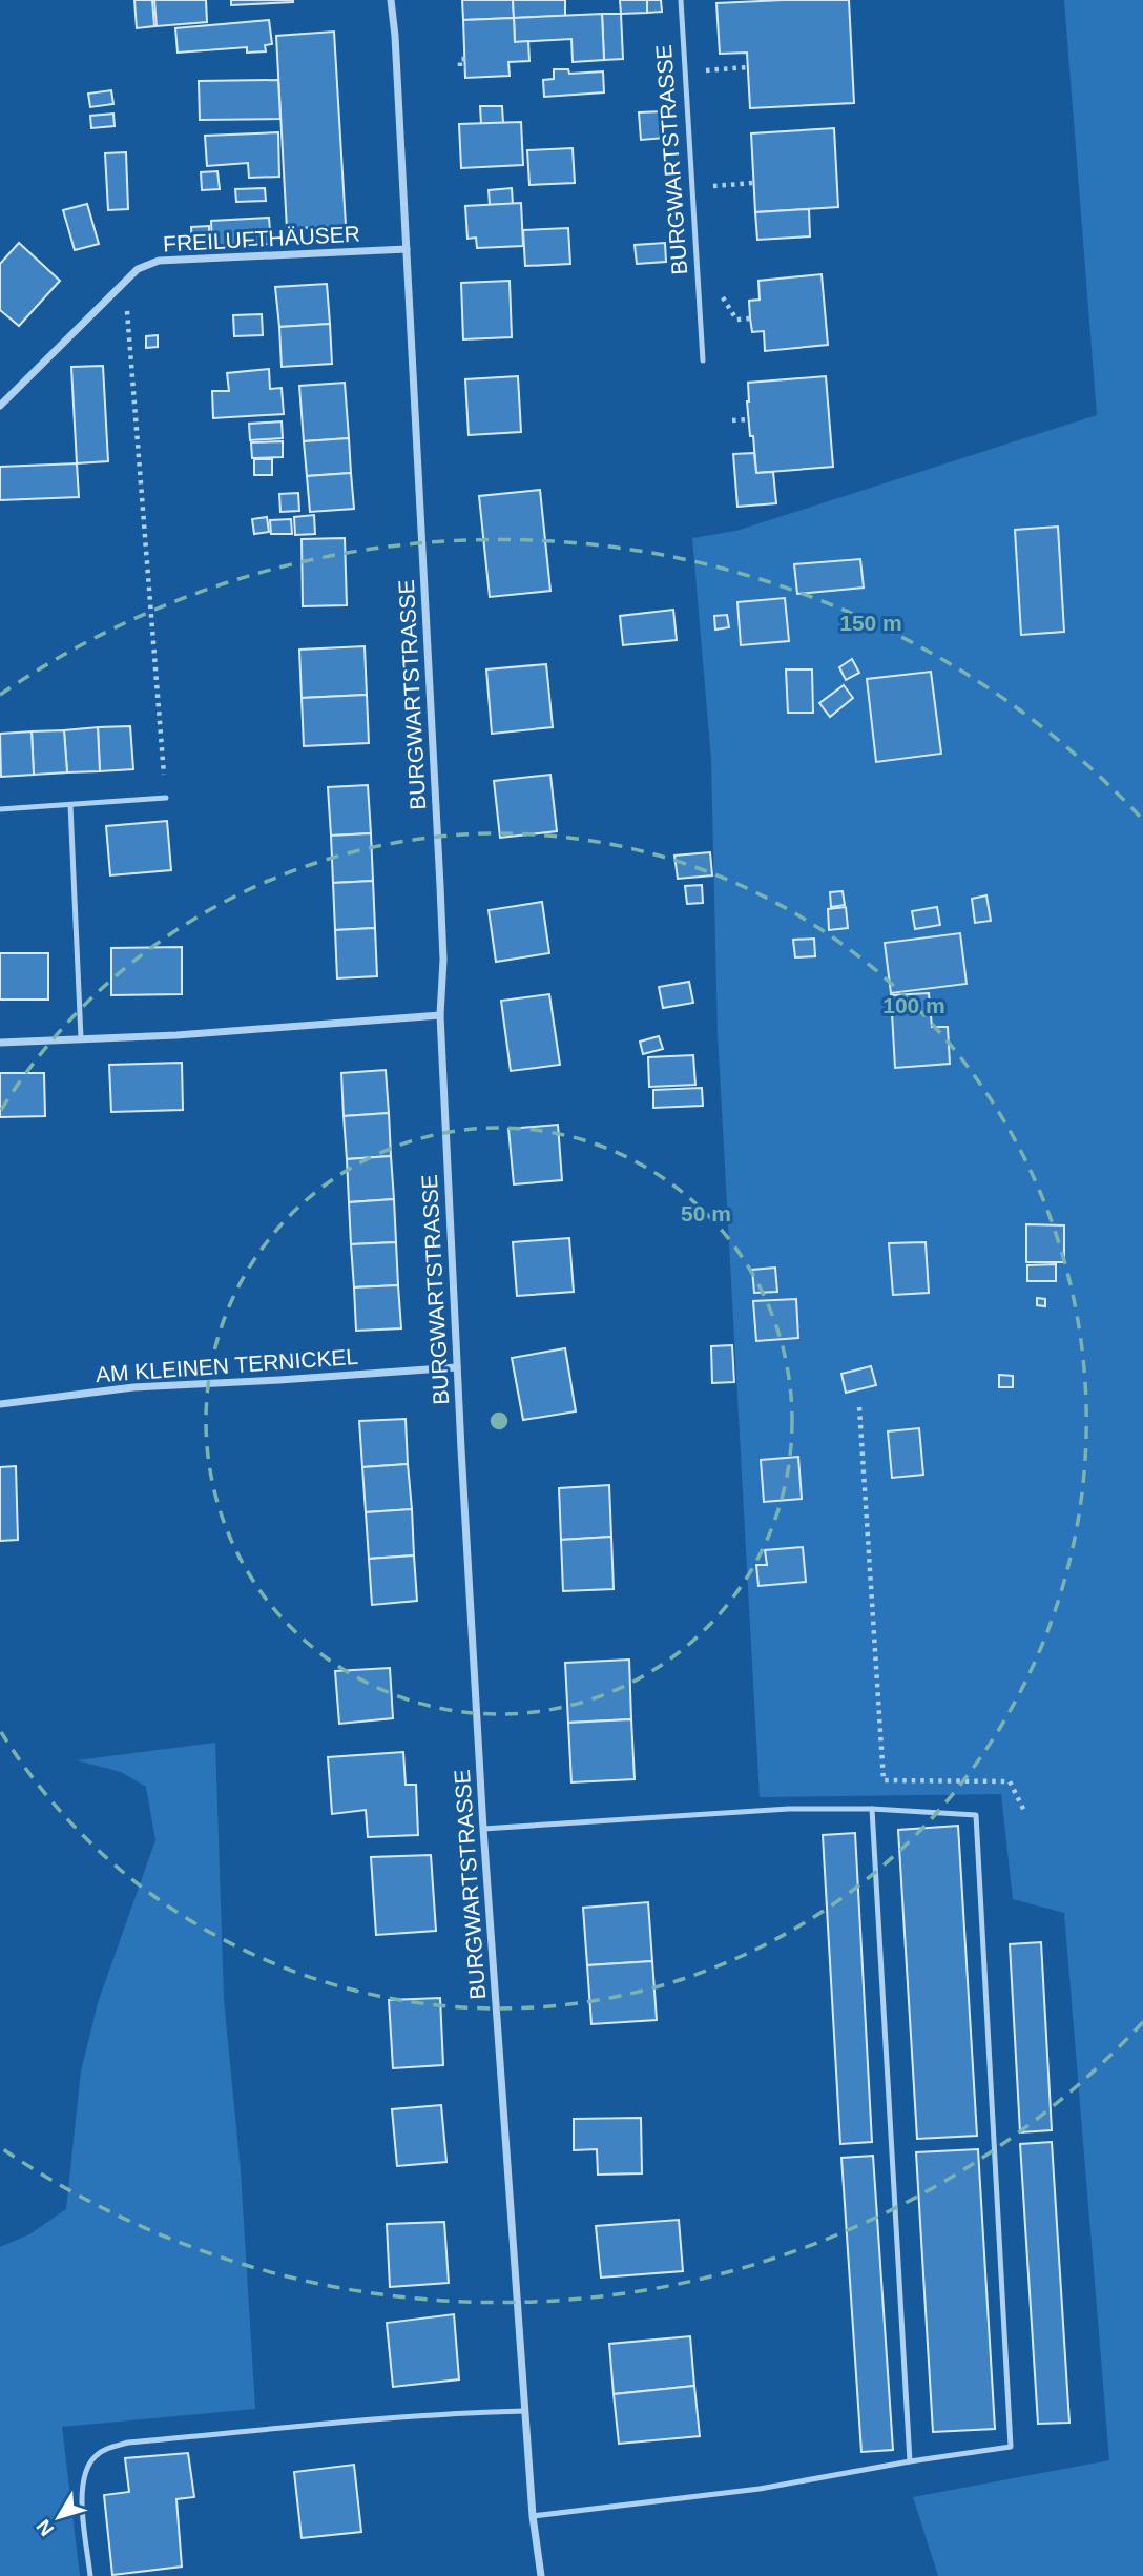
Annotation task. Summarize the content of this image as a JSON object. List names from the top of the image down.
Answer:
{
  "streets": {
    "street": ["BURGWARTSTRASSE", "FREILUFTHÄUSER", "AM KLEINEN TERNICKEL"]
  },
  "crossings": [
    ["BURGWARTSTRASSE", "FREILUFTHÄUSER"],
    ["BURGWARTSTRASSE", "AM KLEINEN TERNICKEL"]
  ],
  "north": "bottom left",
  "rings": ["150 m", "100 m", "50 m"]
}
